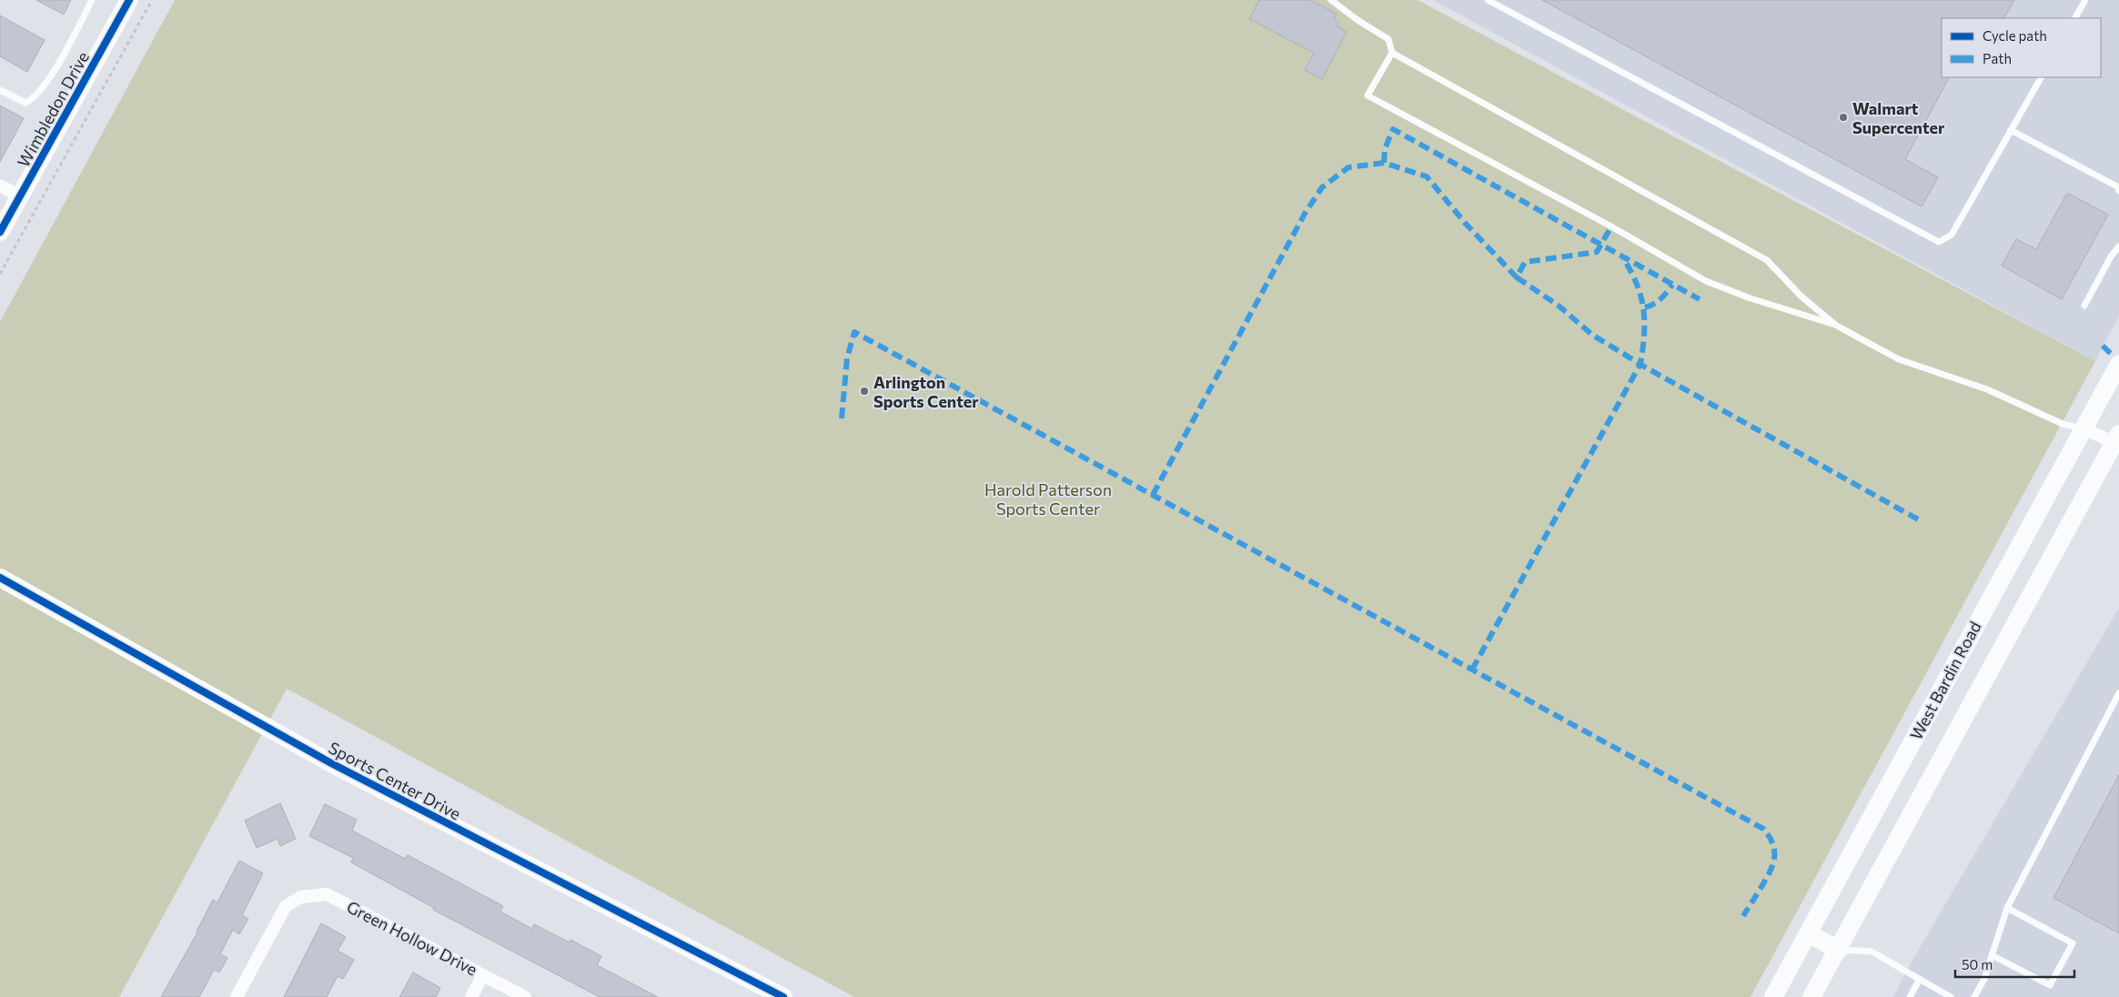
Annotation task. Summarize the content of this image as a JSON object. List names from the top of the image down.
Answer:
{
  "streets": {
    "main road": ["Wimbledon Drive", "West Bardin Road", "Sports Center Drive"],
    "street": ["Green Hollow Drive"]
  },
  "parks": ["Harold Patterson Sports Center"],
  "places": ["Walmart Supercenter", "Arlington Sports Center"],
  "legend": ["Cycle path", "Path"],
  "scale_bar": "50 m"
}
